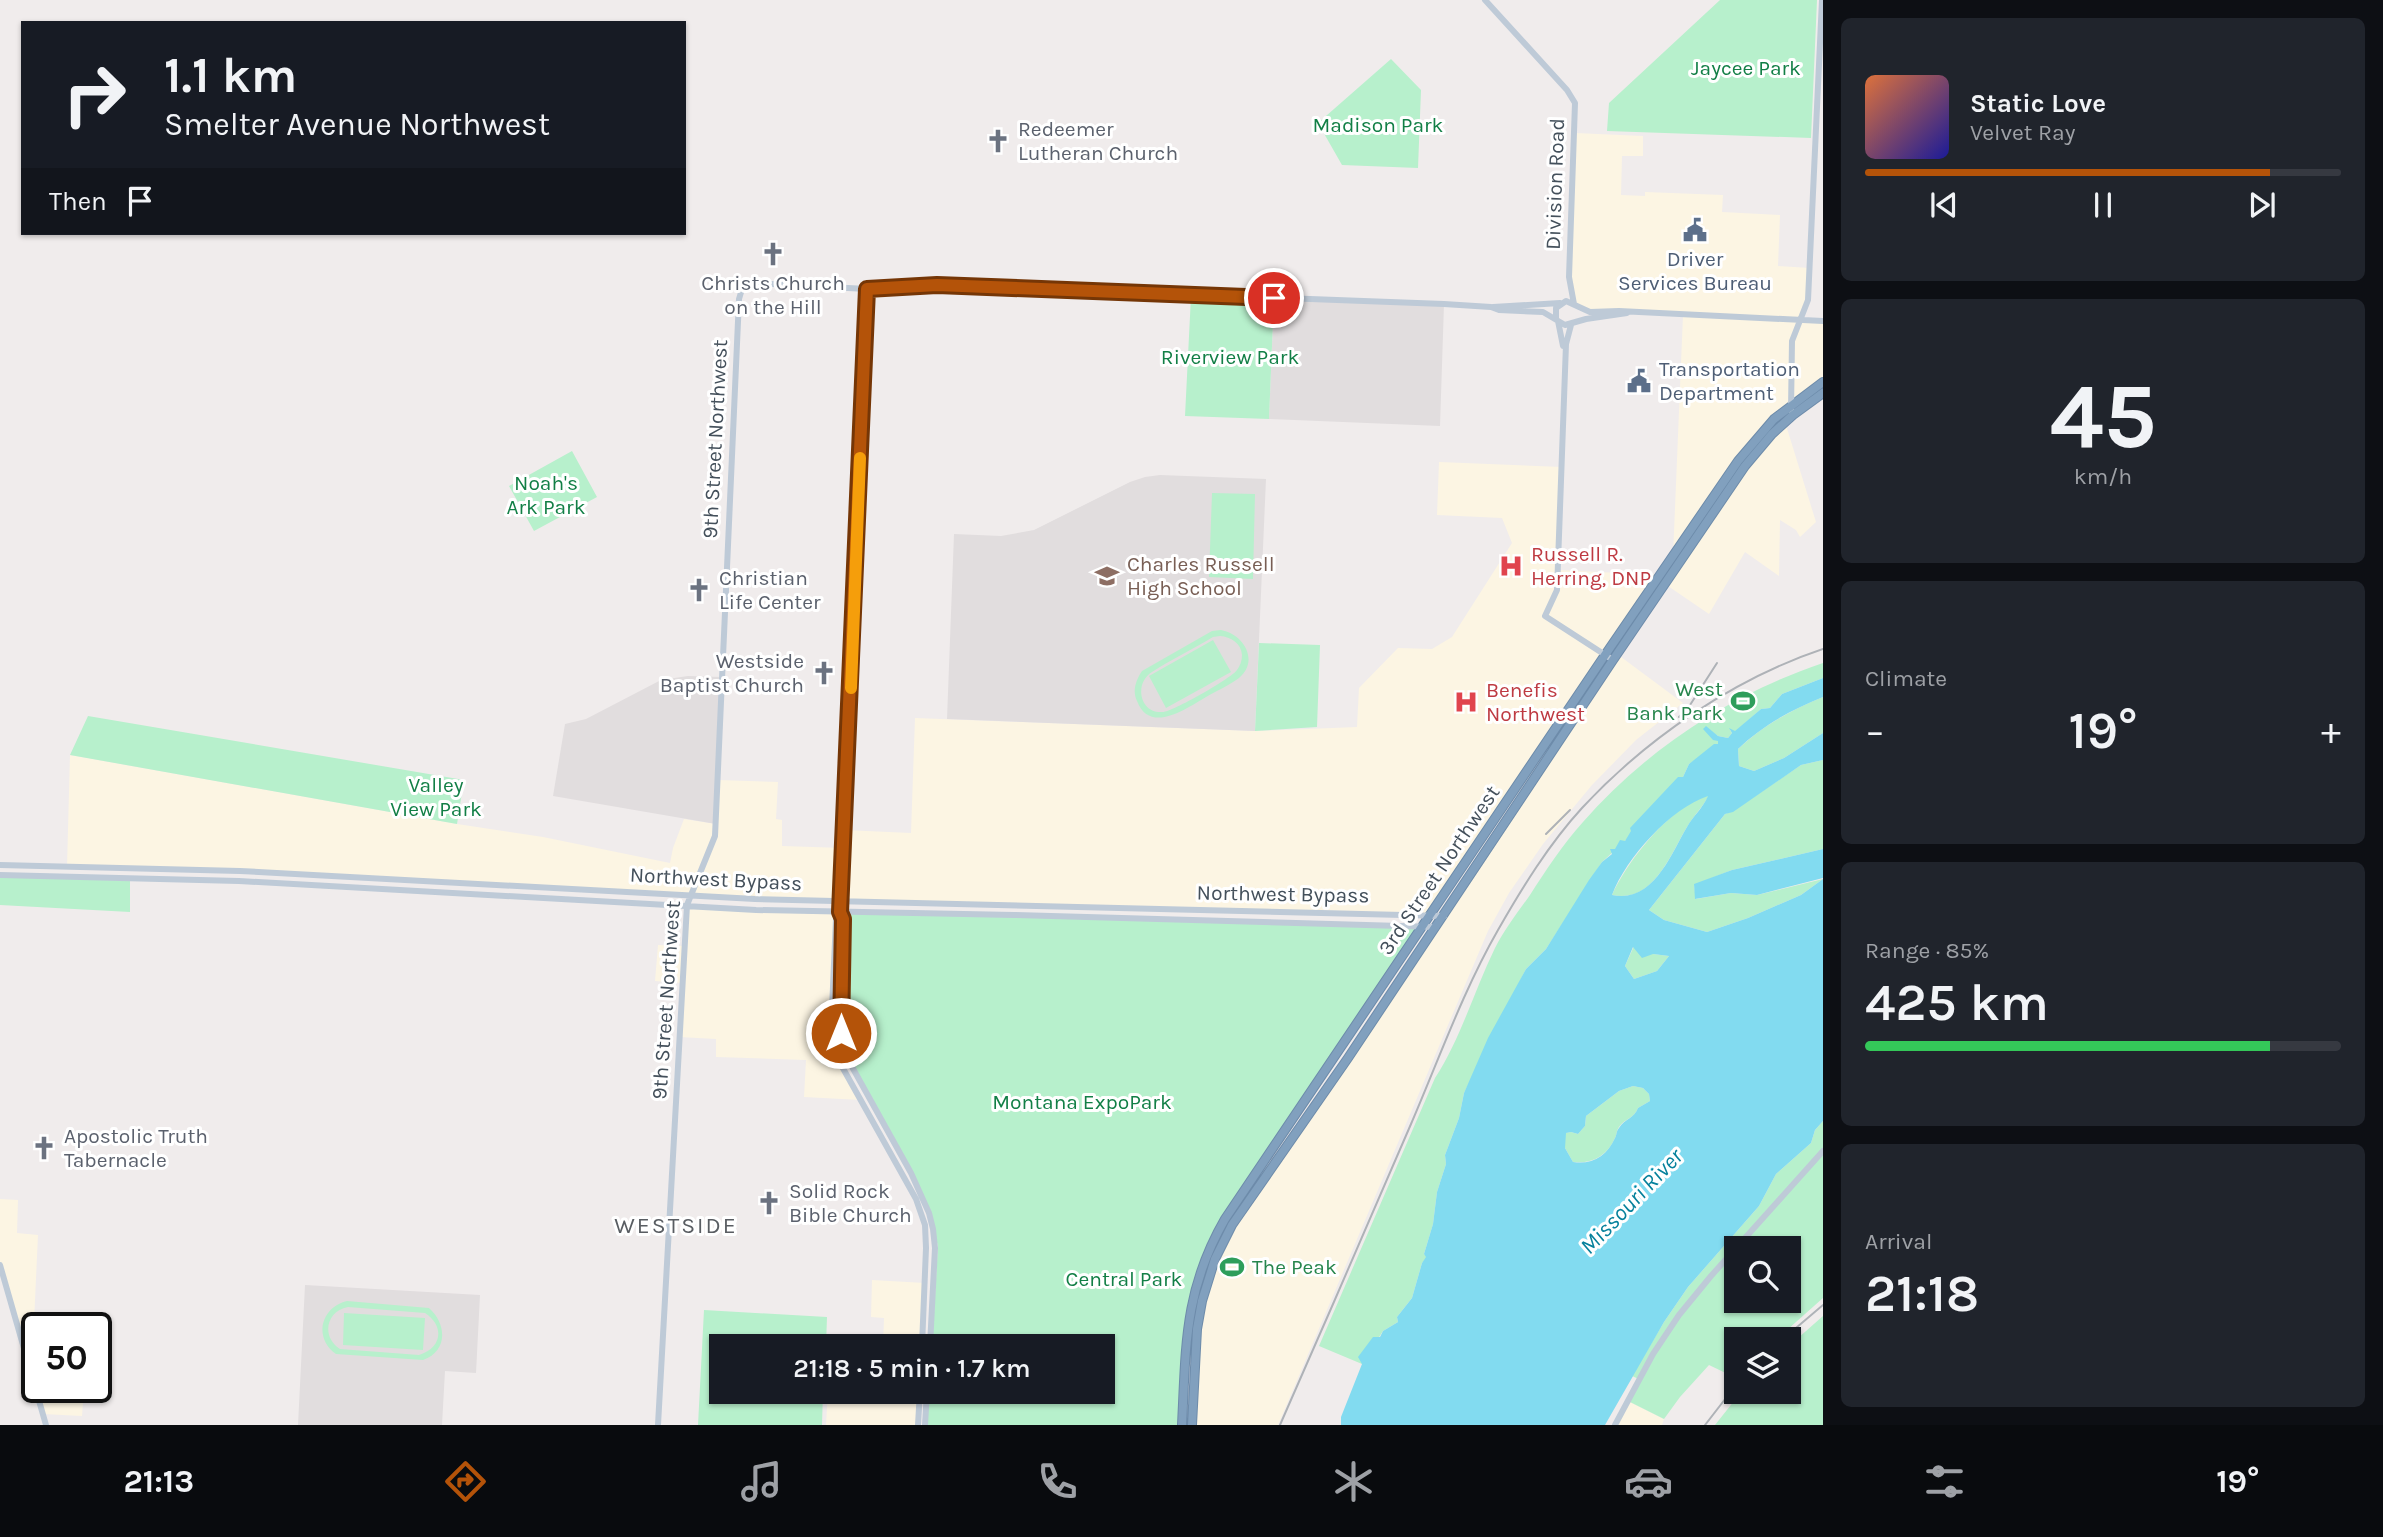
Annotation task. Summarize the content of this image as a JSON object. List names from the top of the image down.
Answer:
{
  "streets": {
    "highway": ["3rd Street Northwest"],
    "main road": ["Division Road", "9th Street Northwest", "Northwest Bypass"]
  },
  "crossings": [
    ["9th Street Northwest", "Northwest Bypass"],
    ["3rd Street Northwest", "Northwest Bypass"]
  ],
  "districts": ["WESTSIDE"],
  "water": ["Missouri River"],
  "parks": [
    "Jaycee Park",
    "Madison Park",
    "Riverview Park",
    "Noah's Ark Park",
    "Valley View Park",
    "Montana ExpoPark",
    "Central Park"
  ],
  "places": {
    "church": [
      "Redeemer Lutheran Church",
      "Christs Church on the Hill",
      "Christian Life Center",
      "Westside Baptist Church",
      "Apostolic Truth Tabernacle",
      "Solid Rock Bible Church"
    ],
    "public building": ["Driver Services Bureau", "Transportation Department"],
    "hospital": ["Russell R. Herring, DNP", "Benefis Northwest"],
    "school or university": ["Charles Russell High School"],
    "sports": ["West Bank Park", "The Peak"]
  },
  "page": {
    "turn": ["1.1 km", "Smelter Avenue Northwest"],
    "song": ["Static Love", "Velvet Ray"],
    "then": "Then",
    "tile": [
      ["45", "km/h"],
      "Climate",
      ["Range · 85%", "425 km"],
      ["Arrival", "21:18"]
    ],
    "heat": ["−", "19°", "+"],
    "limit": "50",
    "trip": "21:18 · 5 min · 1.7 km",
    "tabs": ["21:13", "19°"]
  }
}
